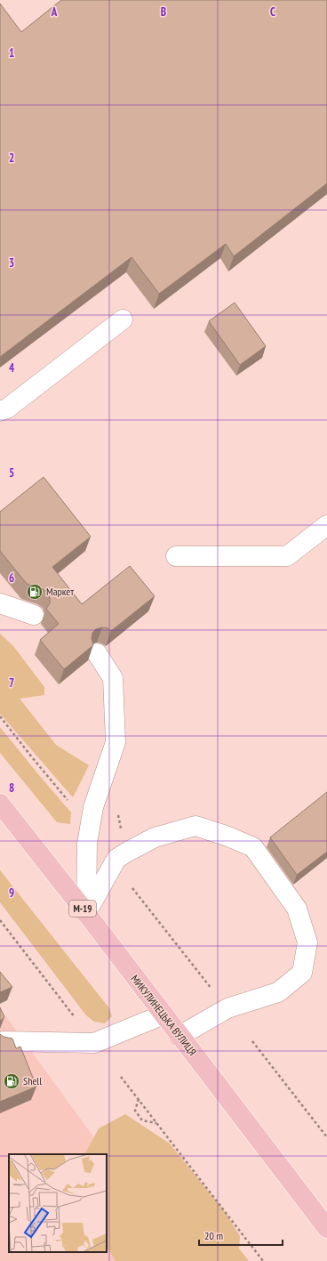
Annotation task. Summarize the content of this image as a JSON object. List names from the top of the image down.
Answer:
{
  "streets": {
    "highway": ["М-19", "МИКУЛИНЕЦЬКА ВУЛИЦЯ"]
  },
  "places": {
    "fuel station": ["Маркет", "Shell"]
  },
  "scale_bar": "20 m",
  "grid": {
    "columns": ["A", "B", "C"],
    "rows": [
      "1",
      "2",
      "3",
      "4",
      "5",
      "6",
      "7",
      "8",
      "9"
    ]
  }
}
